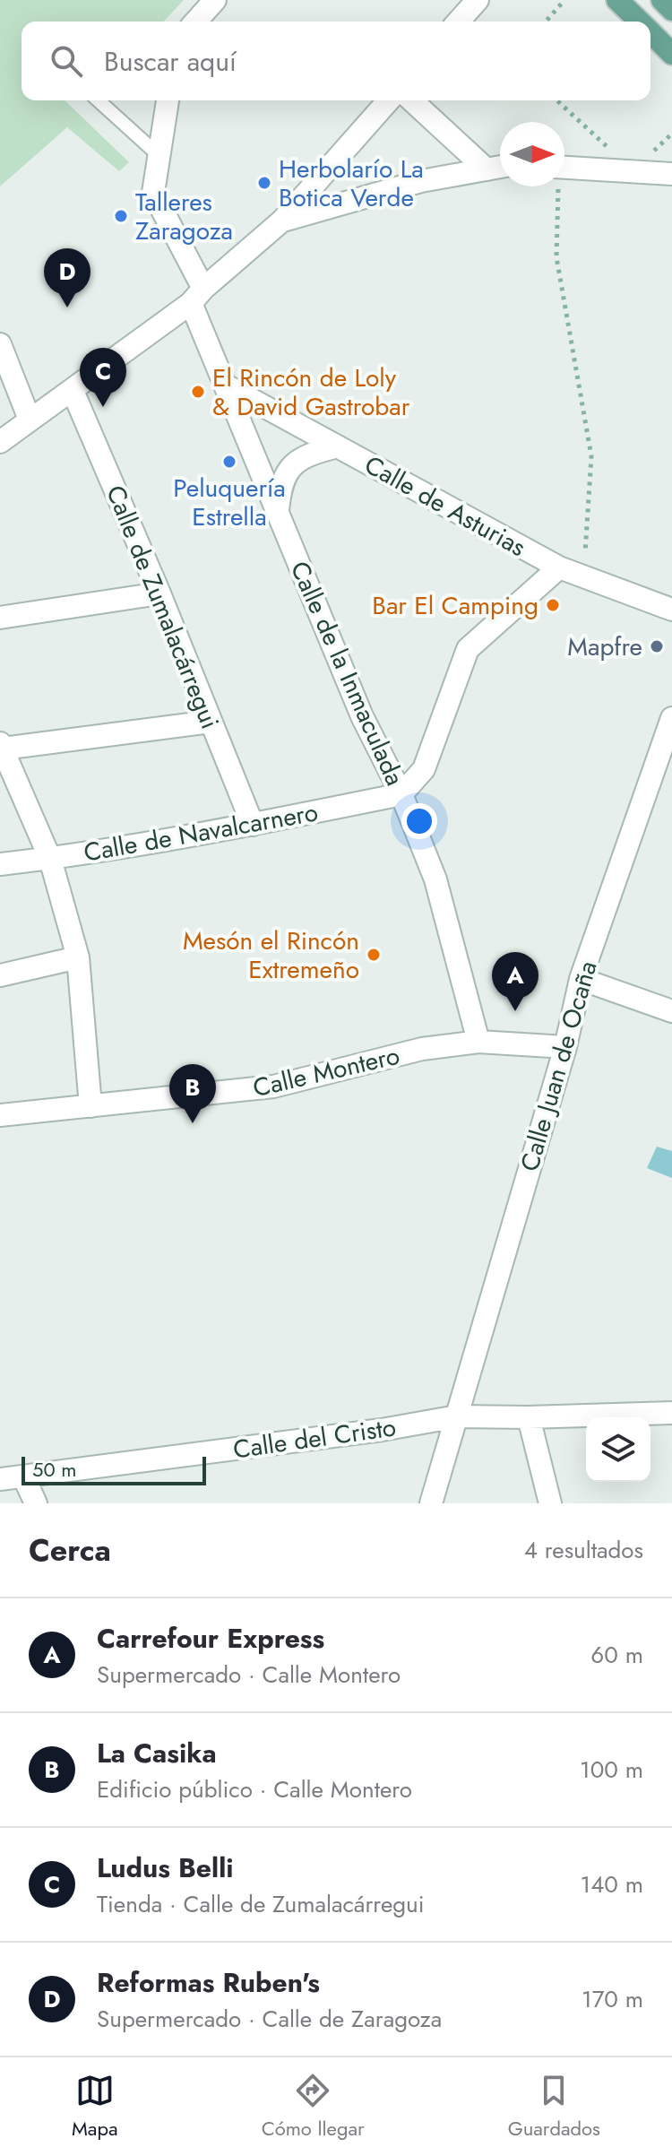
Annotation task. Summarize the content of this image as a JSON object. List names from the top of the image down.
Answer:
{
  "streets": {
    "street": [
      "Calle de Asturias",
      "Calle de Zumalacárregui",
      "Calle de la Inmaculada",
      "Calle de Navalcarnero",
      "Calle Juan de Ocaña",
      "Calle Montero",
      "Calle del Cristo"
    ]
  },
  "crossings": [
    ["Calle de Asturias", "Calle de la Inmaculada"],
    ["Calle de Zumalacárregui", "Calle de Navalcarnero"],
    ["Calle de la Inmaculada", "Calle de Navalcarnero"],
    ["Calle de la Inmaculada", "Calle Montero"],
    ["Calle Juan de Ocaña", "Calle Montero"],
    ["Calle Juan de Ocaña", "Calle del Cristo"]
  ],
  "places": [
    "Herbolarío La Botica Verde",
    "Talleres Zaragoza",
    "El Rincón de Loly & David Gastrobar",
    "Peluquería Estrella",
    "Bar El Camping",
    "Mapfre",
    "Mesón el Rincón Extremeño"
  ],
  "scale_bar": "50 m",
  "north": "right",
  "page": {
    "search": "Buscar aquí",
    "pins": [
      "D",
      "C",
      "A",
      "B"
    ],
    "scale": "50 m",
    "heading": ["Cerca", "4 resultados"],
    "list": [
      {
        "mark": "A",
        "name": "Carrefour Express",
        "note": "Supermercado · Calle Montero",
        "value": "60 m"
      },
      {
        "mark": "B",
        "name": "La Casika",
        "note": "Edificio público · Calle Montero",
        "value": "100 m"
      },
      {
        "mark": "C",
        "name": "Ludus Belli",
        "note": "Tienda · Calle de Zumalacárregui",
        "value": "140 m"
      },
      {
        "mark": "D",
        "name": "Reformas Ruben's",
        "note": "Supermercado · Calle de Zaragoza",
        "value": "170 m"
      }
    ],
    "nav": ["Mapa", "Cómo llegar", "Guardados"]
  }
}
